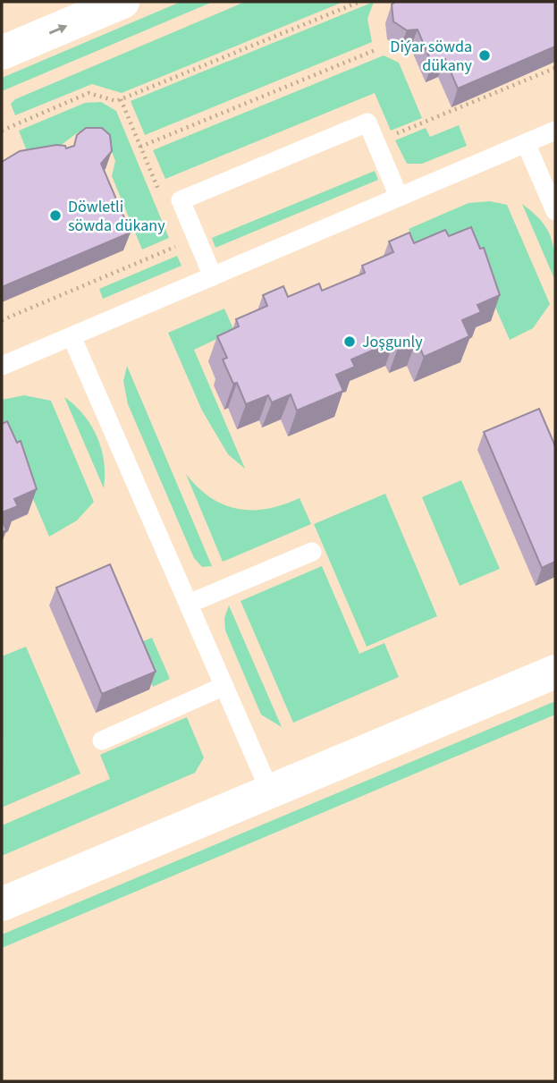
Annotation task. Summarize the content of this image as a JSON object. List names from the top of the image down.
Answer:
{
  "places": ["Diýar söwda dükany", "Döwletli söwda dükany", "Joşgunly"]
}
